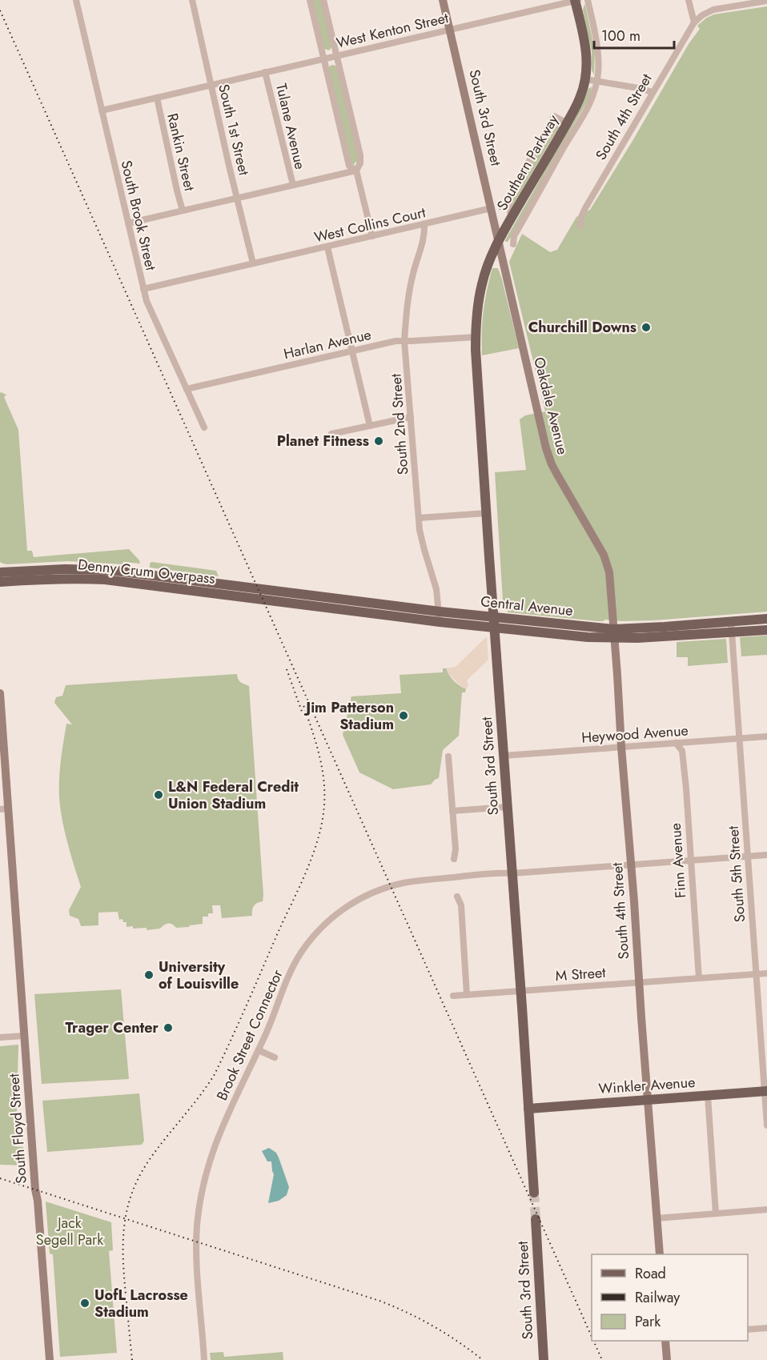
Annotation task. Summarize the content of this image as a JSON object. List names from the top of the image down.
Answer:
{
  "streets": {
    "main road": [
      "South 4th Street",
      "South 3rd Street",
      "Southern Parkway",
      "Oakdale Avenue",
      "Denny Crum Overpass",
      "Central Avenue",
      "Winkler Avenue",
      "South Floyd Street"
    ],
    "street": [
      "West Kenton Street",
      "Tulane Avenue",
      "South 1st Street",
      "Rankin Street",
      "South Brook Street",
      "West Collins Court",
      "Harlan Avenue",
      "South 2nd Street",
      "Heywood Avenue",
      "Finn Avenue",
      "South 5th Street",
      "M Street",
      "Brook Street Connector"
    ]
  },
  "crossings": [
    ["West Kenton Street", "South 3rd Street"],
    ["West Kenton Street", "Tulane Avenue"],
    ["West Kenton Street", "South 1st Street"],
    ["West Kenton Street", "Rankin Street"],
    ["West Kenton Street", "Southern Parkway"],
    ["West Kenton Street", "South Brook Street"],
    ["South 4th Street", "Oakdale Avenue"],
    ["South 4th Street", "Central Avenue"],
    ["South 4th Street", "Heywood Avenue"],
    ["South 4th Street", "M Street"],
    ["South 4th Street", "Brook Street Connector"],
    ["South 4th Street", "Winkler Avenue"],
    ["South 3rd Street", "Southern Parkway"],
    ["South 3rd Street", "West Collins Court"],
    ["South 3rd Street", "Harlan Avenue"],
    ["South 3rd Street", "Oakdale Avenue"],
    ["South 3rd Street", "Central Avenue"],
    ["South 3rd Street", "Heywood Avenue"],
    ["South 3rd Street", "M Street"],
    ["South 3rd Street", "Brook Street Connector"],
    ["South 3rd Street", "Winkler Avenue"],
    ["South 1st Street", "West Collins Court"],
    ["Southern Parkway", "Harlan Avenue"],
    ["Southern Parkway", "Oakdale Avenue"],
    ["South Brook Street", "West Collins Court"],
    ["South Brook Street", "Harlan Avenue"],
    ["West Collins Court", "South 2nd Street"],
    ["Harlan Avenue", "South 2nd Street"],
    ["South 2nd Street", "Central Avenue"],
    ["Denny Crum Overpass", "Central Avenue"],
    ["Central Avenue", "South 5th Street"],
    ["Heywood Avenue", "Finn Avenue"],
    ["Heywood Avenue", "South 5th Street"],
    ["Finn Avenue", "M Street"],
    ["Finn Avenue", "Brook Street Connector"],
    ["South 5th Street", "M Street"],
    ["South 5th Street", "Brook Street Connector"],
    ["South 5th Street", "Winkler Avenue"]
  ],
  "parks": ["Jack Segell Park"],
  "places": [
    "Churchill Downs",
    "Planet Fitness",
    "Jim Patterson Stadium",
    "L&N Federal Credit Union Stadium",
    "University of Louisville",
    "Trager Center",
    "UofL Lacrosse Stadium"
  ],
  "legend": ["Road", "Railway", "Park"],
  "scale_bar": "100 m"
}
